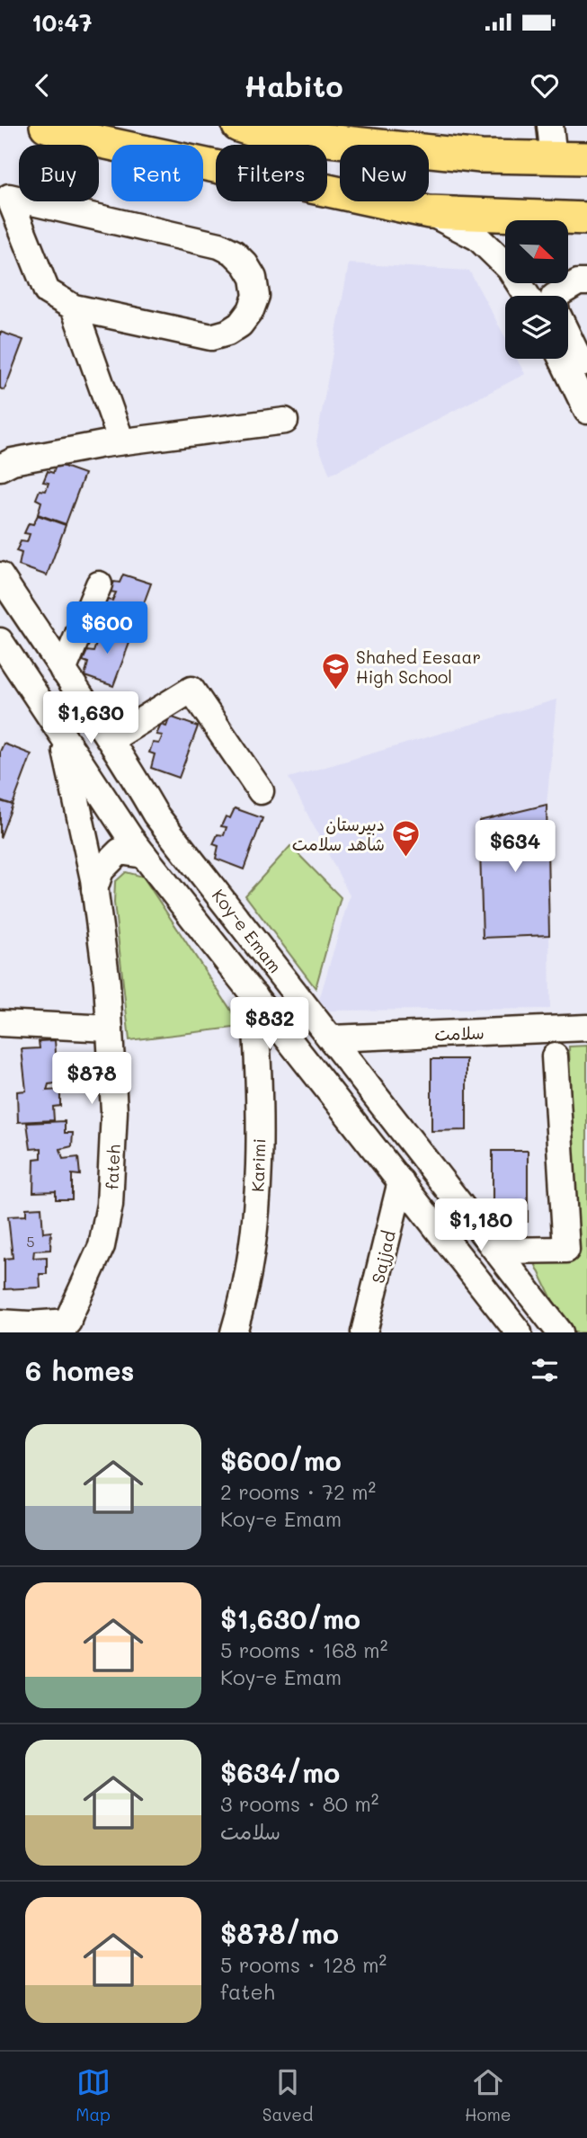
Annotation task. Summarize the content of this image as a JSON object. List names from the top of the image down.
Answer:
{
  "streets": {
    "street": [
      "Koy-e Emam",
      "سلامت",
      "Karimi",
      "fateh",
      "Sajjad"
    ]
  },
  "crossings": [
    ["Koy-e Emam", "سلامت"],
    ["Koy-e Emam", "Karimi"],
    ["Koy-e Emam", "fateh"],
    ["Koy-e Emam", "Sajjad"]
  ],
  "places": {
    "school or university": ["Shahed Eesaar High School", "دبیرستان شاهد سلامت"]
  },
  "house_numbers": ["5"],
  "north": "bottom right",
  "page": {
    "status": "10:47",
    "header": "Habito",
    "chip": [
      "Buy",
      "Rent",
      "Filters",
      "New"
    ],
    "price": [
      "$600",
      "$1,630",
      "$634",
      "$832",
      "$878",
      "$1,180"
    ],
    "heading": "6 homes",
    "list": [
      {
        "name": "$600/mo",
        "note": "2 rooms · 72 m² · Koy-e Emam"
      },
      {
        "name": "$1,630/mo",
        "note": "5 rooms · 168 m² · Koy-e Emam"
      },
      {
        "name": "$634/mo",
        "note": "3 rooms · 80 m² · سلامت"
      },
      {
        "name": "$878/mo",
        "note": "5 rooms · 128 m² · fateh"
      }
    ],
    "tabs": ["Map", "Saved", "Home"]
  }
}
